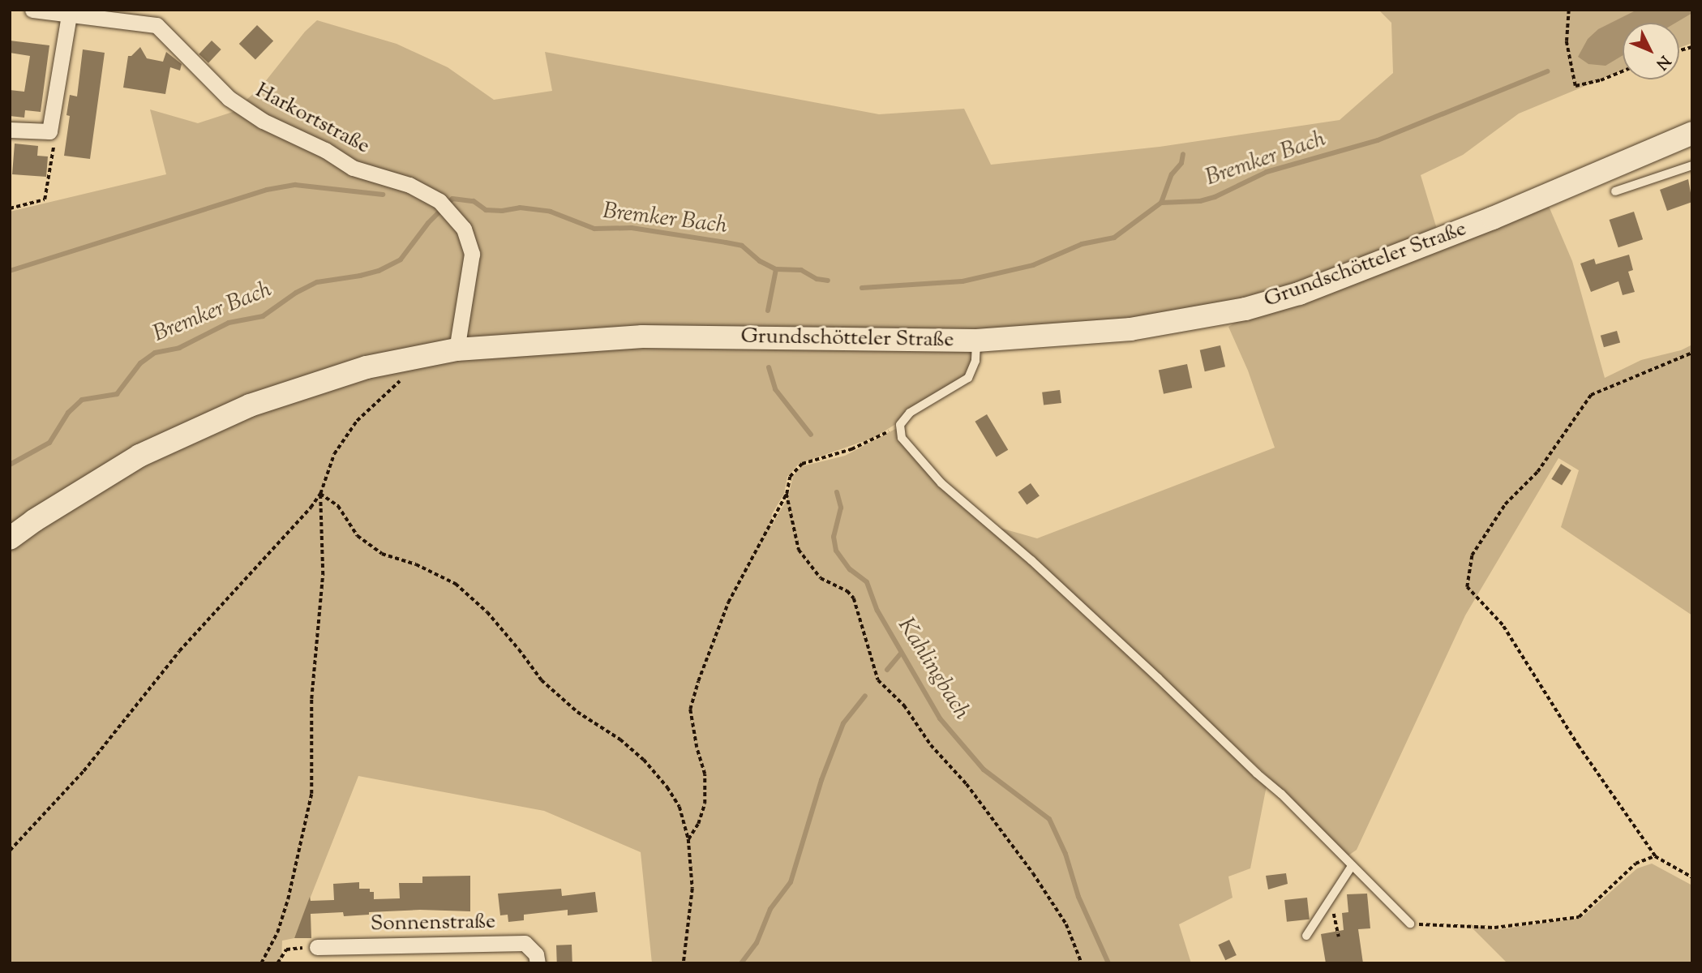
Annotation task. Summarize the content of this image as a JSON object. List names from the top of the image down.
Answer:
{
  "streets": {
    "main road": ["Grundschötteler Straße"],
    "street": ["Harkortstraße", "Sonnenstraße"]
  },
  "crossings": [
    ["Harkortstraße", "Grundschötteler Straße"]
  ],
  "water": ["Bremker Bach", "Kahlingbach"],
  "north": "bottom right"
}
